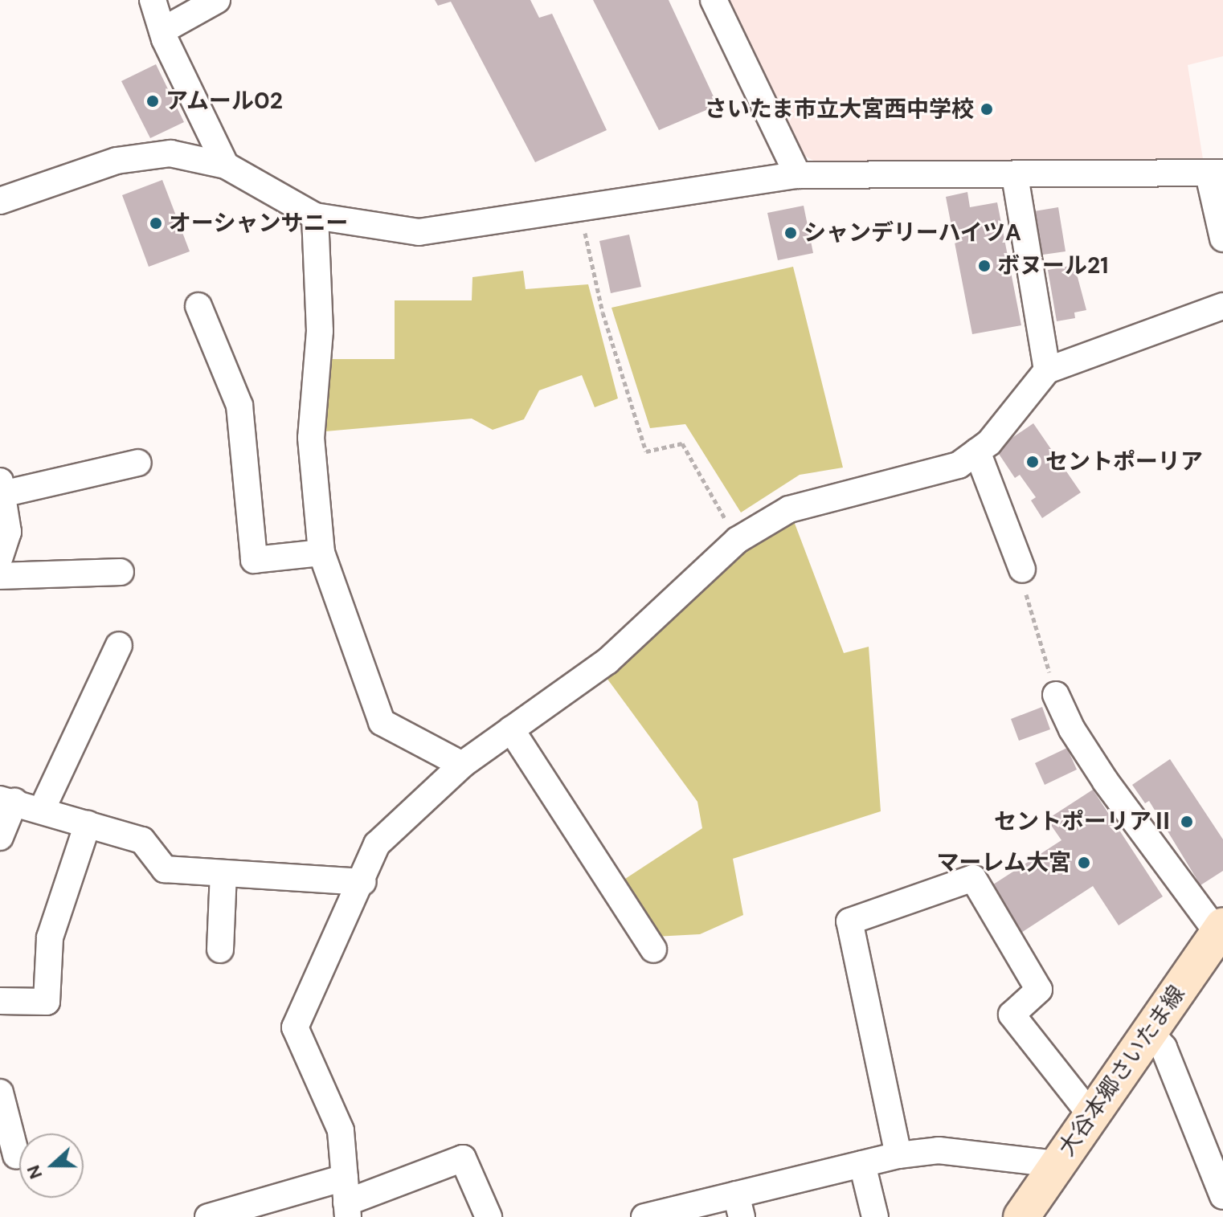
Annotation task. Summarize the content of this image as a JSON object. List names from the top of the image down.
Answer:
{
  "streets": {
    "main road": ["大谷本郷さいたま線"]
  },
  "places": [
    "アムール02",
    "さいたま市立大宮西中学校",
    "オーシャンサニー",
    "シャンデリーハイツA",
    "ボヌール21",
    "セントポーリア",
    "セントポーリアⅡ",
    "マーレム大宮"
  ],
  "north": "left"
}
